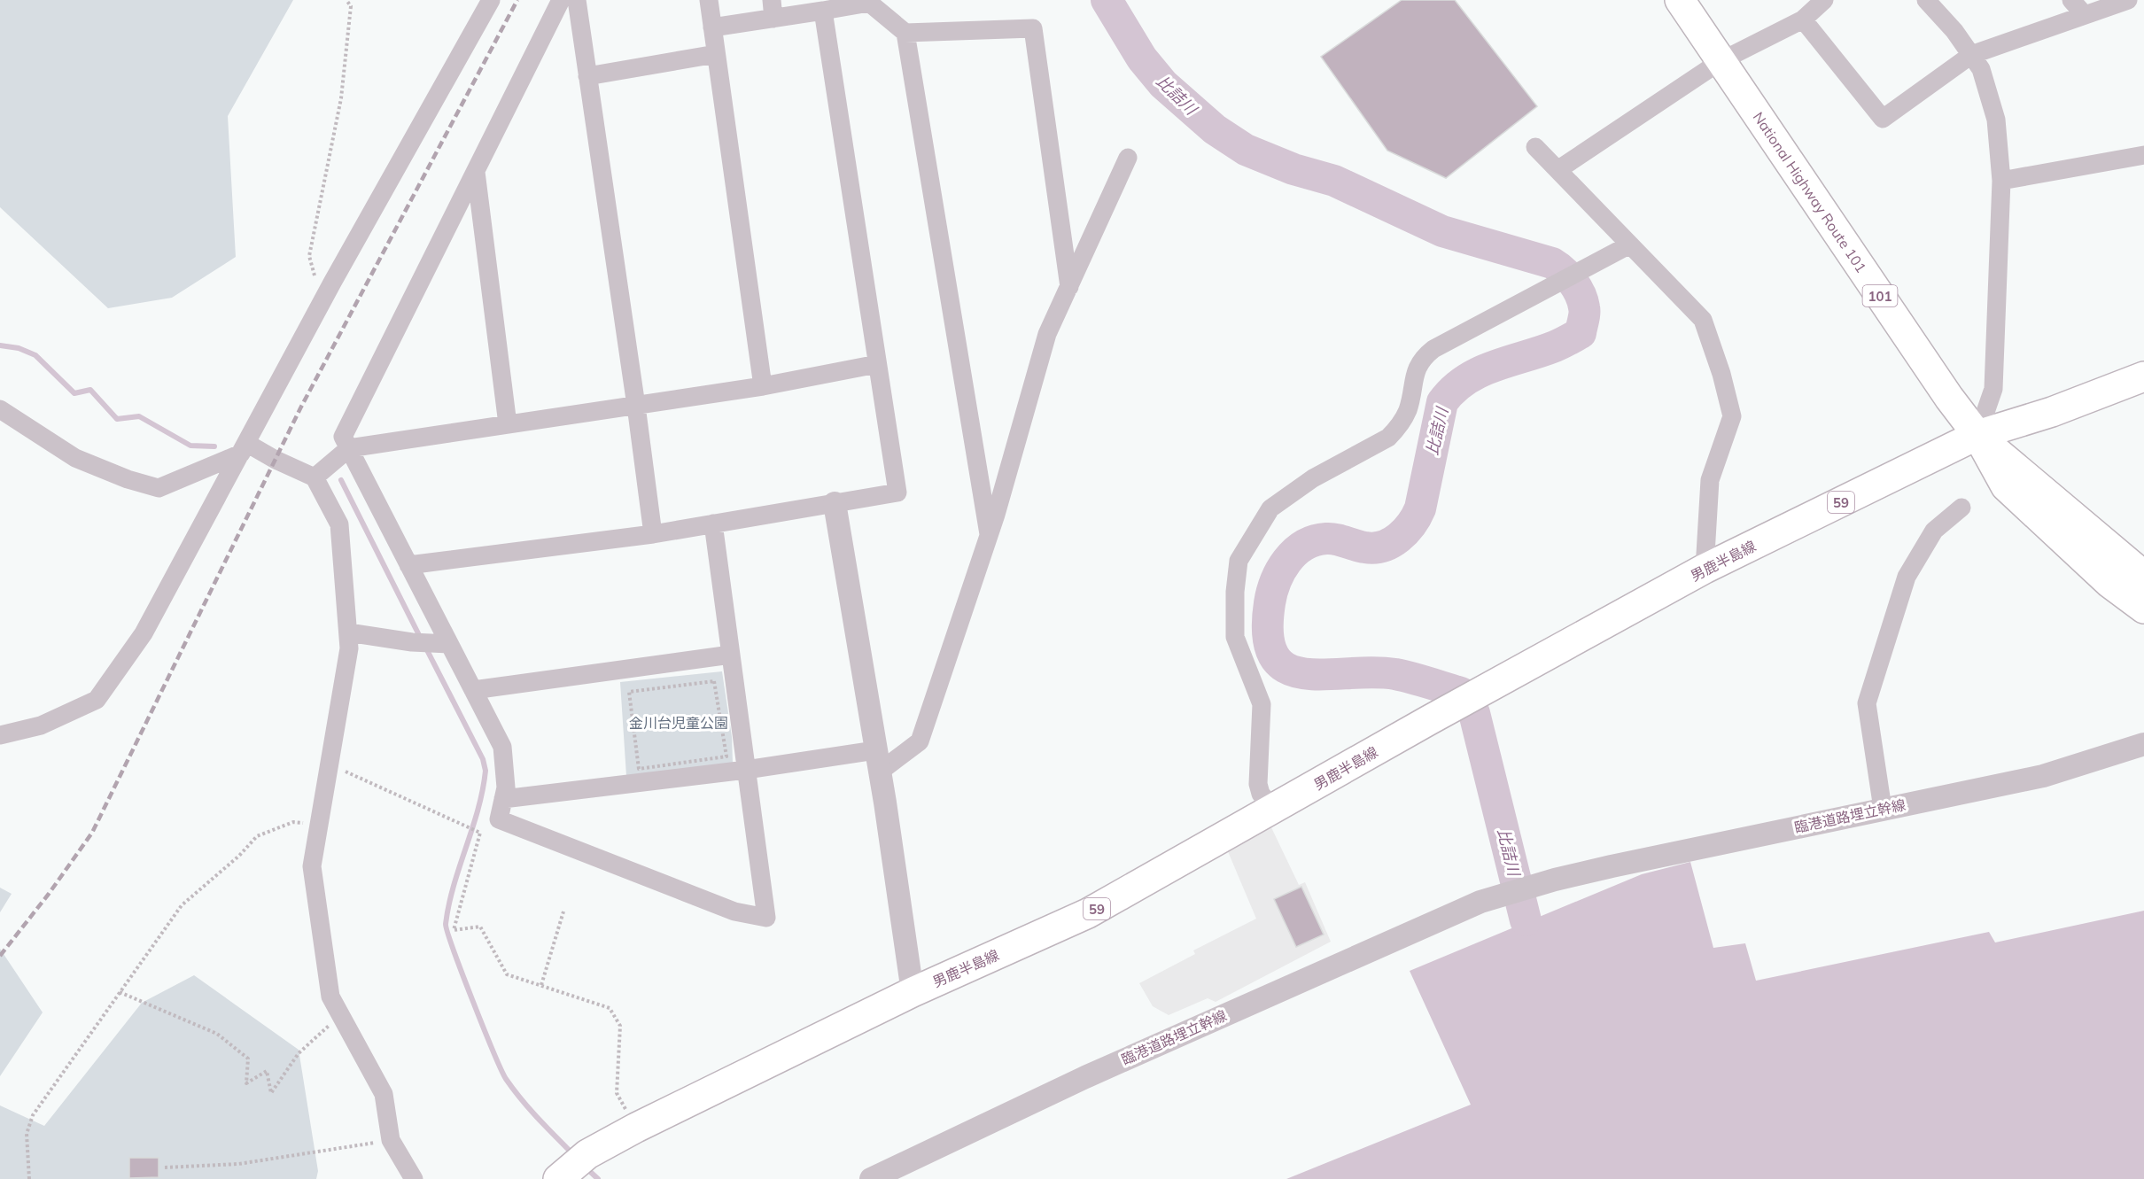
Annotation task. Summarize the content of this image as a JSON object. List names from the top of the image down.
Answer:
{
  "streets": {
    "main road": [
      "National Highway Route 101",
      "101",
      "59",
      "男鹿半島線"
    ],
    "street": ["臨港道路埋立幹線"]
  },
  "crossings": [
    ["National Highway Route 101", "男鹿半島線"]
  ],
  "water": ["比詰川"],
  "parks": ["金川台児童公園"]
}
